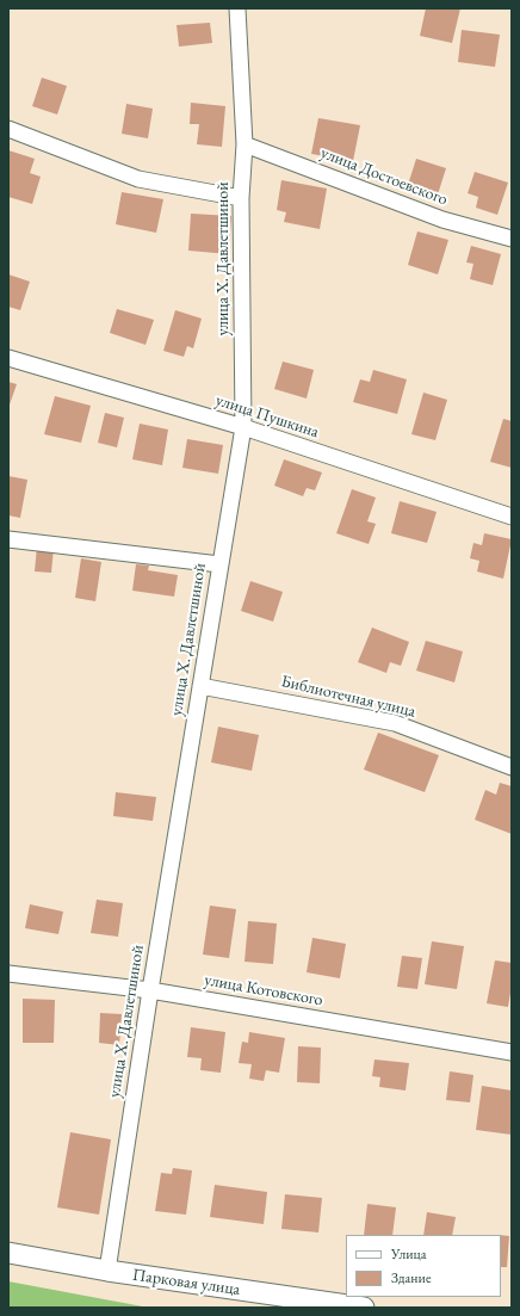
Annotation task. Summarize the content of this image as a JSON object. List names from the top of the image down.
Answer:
{
  "streets": {
    "street": [
      "улица Достоевского",
      "улица Х. Давлетшиной",
      "улица Пушкина",
      "Библиотечная улица",
      "улица Котовского",
      "Парковая улица"
    ]
  },
  "crossings": [
    ["улица Достоевского", "улица Х. Давлетшиной"],
    ["улица Х. Давлетшиной", "улица Пушкина"],
    ["улица Х. Давлетшиной", "Библиотечная улица"],
    ["улица Х. Давлетшиной", "улица Котовского"],
    ["улица Х. Давлетшиной", "Парковая улица"]
  ],
  "legend": ["Улица", "Здание"]
}
